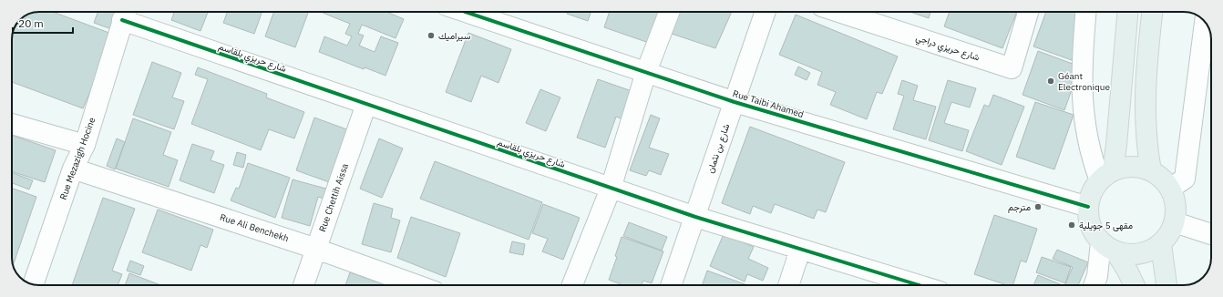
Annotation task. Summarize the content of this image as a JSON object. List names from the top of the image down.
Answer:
{
  "streets": {
    "street": [
      "شارع حريزي دراجي",
      "شارع حريزي بلقاسم",
      "Rue Taibi Ahamed",
      "شارع بن نثمان",
      "Rue Mezazigh Hocine",
      "Rue Chettih Aissa",
      "Rue Ali Benchekh"
    ]
  },
  "crossings": [
    ["شارع حريزي بلقاسم", "شارع بن نثمان"],
    ["شارع حريزي بلقاسم", "Rue Mezazigh Hocine"],
    ["شارع حريزي بلقاسم", "Rue Chettih Aissa"],
    ["Rue Taibi Ahamed", "شارع بن نثمان"],
    ["Rue Mezazigh Hocine", "Rue Ali Benchekh"],
    ["Rue Chettih Aissa", "Rue Ali Benchekh"]
  ],
  "places": [
    "سيراميك",
    "Géant Electronique",
    "مترجم",
    "مقهى 5 جويلية"
  ],
  "scale_bar": "20 m"
}
